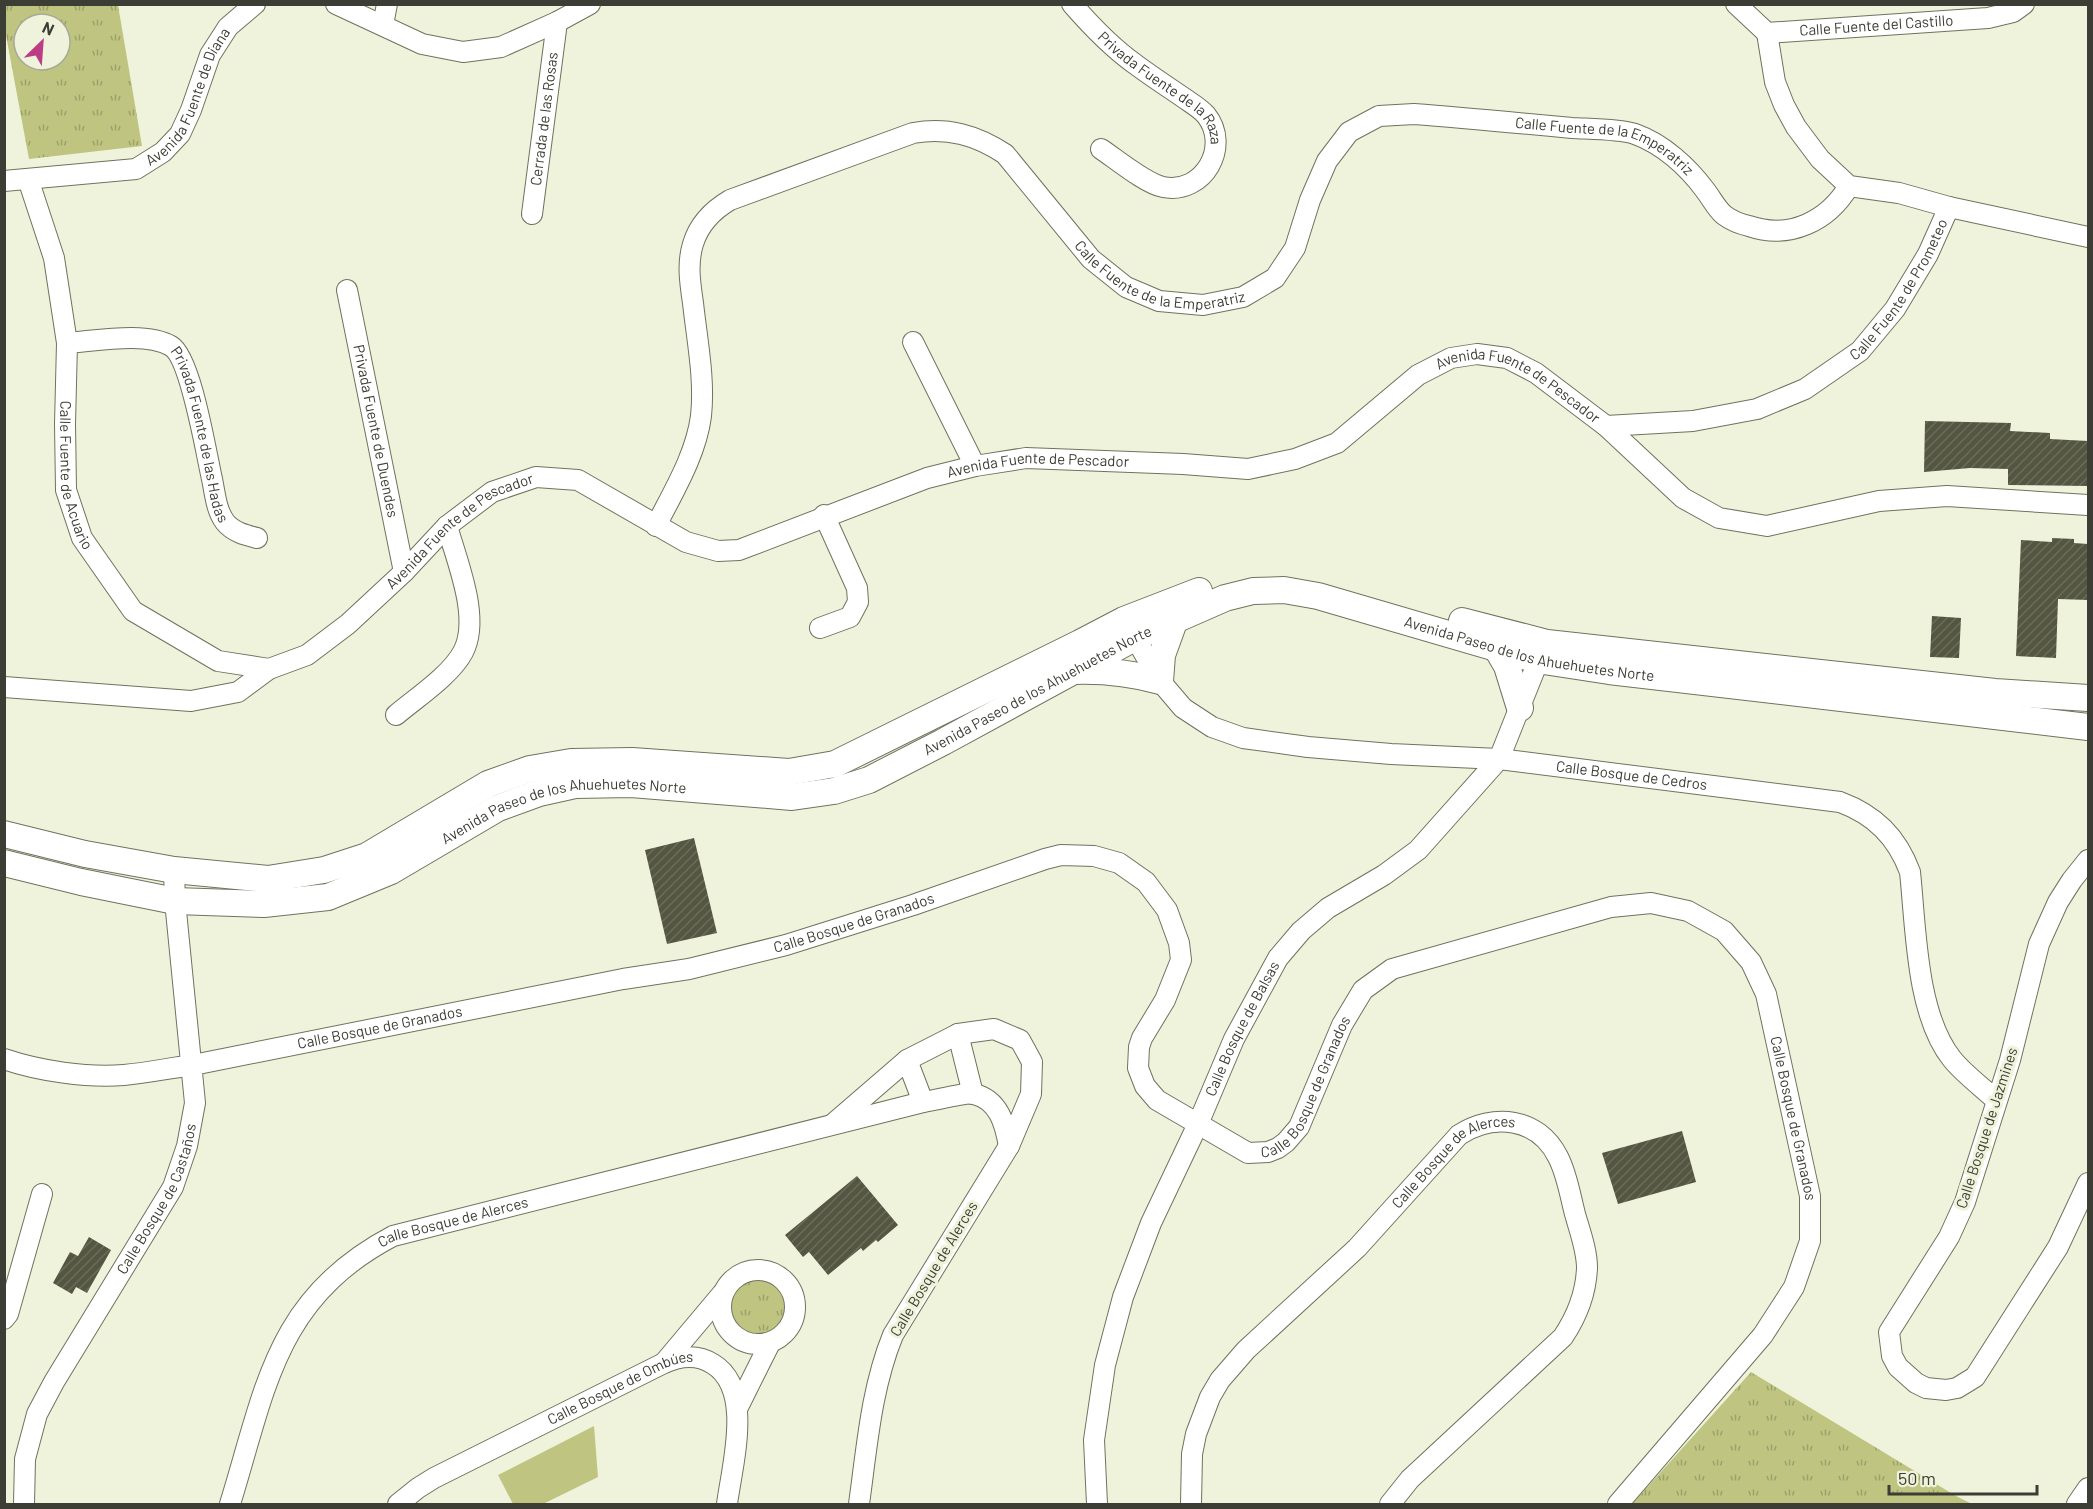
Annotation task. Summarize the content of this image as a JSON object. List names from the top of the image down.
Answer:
{
  "streets": {
    "street": [
      "Calle Fuente del Castillo",
      "Privada Fuente de la Raza",
      "Avenida Fuente de Diana",
      "Cerrada de las Rosas",
      "Calle Fuente de la Emperatriz",
      "Calle Fuente de Prometeo",
      "Avenida Fuente de Pescador",
      "Privada Fuente de Duendes",
      "Privada Fuente de las Hadas",
      "Calle Fuente de Acuario",
      "Avenida Paseo de los Ahuehuetes Norte",
      "Calle Bosque de Cedros",
      "Calle Bosque de Granados",
      "Calle Bosque de Balsas",
      "Calle Bosque de Jazmines",
      "Calle Bosque de Alerces",
      "Calle Bosque de Castaños",
      "Calle Bosque de Ombúes"
    ]
  },
  "crossings": [
    ["Avenida Fuente de Diana", "Calle Fuente de Acuario"],
    ["Calle Fuente de la Emperatriz", "Calle Fuente de Prometeo"],
    ["Calle Fuente de la Emperatriz", "Avenida Fuente de Pescador"],
    ["Calle Fuente de Prometeo", "Avenida Fuente de Pescador"],
    ["Avenida Fuente de Pescador", "Privada Fuente de Duendes"],
    ["Avenida Fuente de Pescador", "Calle Fuente de Acuario"],
    ["Privada Fuente de las Hadas", "Calle Fuente de Acuario"],
    ["Avenida Paseo de los Ahuehuetes Norte", "Calle Bosque de Cedros"],
    ["Avenida Paseo de los Ahuehuetes Norte", "Calle Bosque de Balsas"],
    ["Avenida Paseo de los Ahuehuetes Norte", "Calle Bosque de Castaños"],
    ["Calle Bosque de Cedros", "Calle Bosque de Balsas"],
    ["Calle Bosque de Cedros", "Calle Bosque de Jazmines"],
    ["Calle Bosque de Granados", "Calle Bosque de Balsas"],
    ["Calle Bosque de Granados", "Calle Bosque de Castaños"]
  ],
  "scale_bar": "50 m",
  "north": "top right"
}
